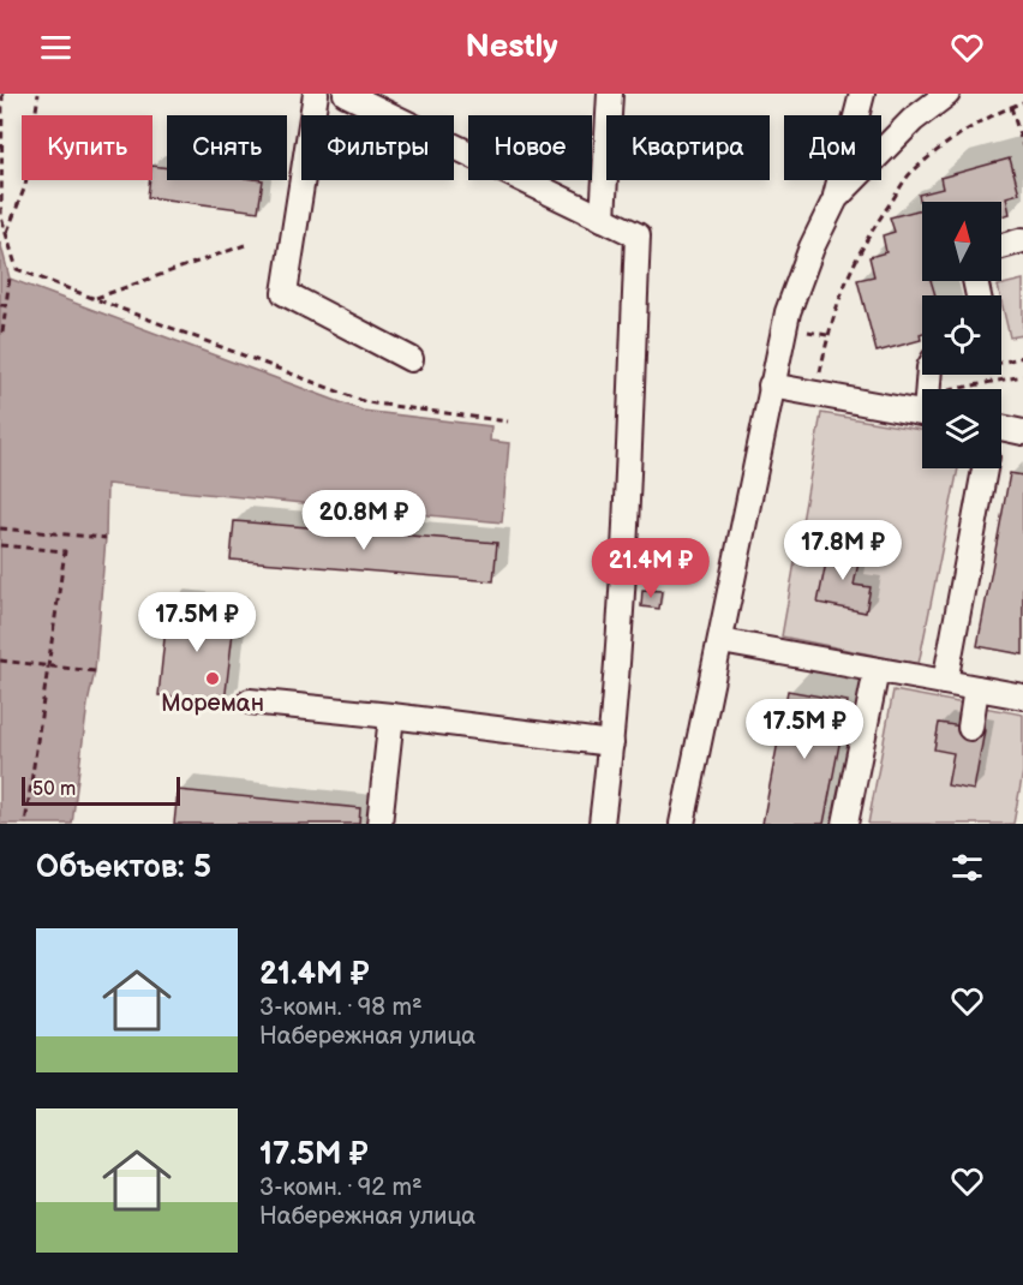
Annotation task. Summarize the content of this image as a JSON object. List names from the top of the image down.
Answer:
{
  "places": ["Мореман"],
  "scale_bar": "50 m",
  "north": "top",
  "page": {
    "header": "Nestly",
    "chip": [
      "Купить",
      "Снять",
      "Фильтры",
      "Новое",
      "Квартира",
      "Дом"
    ],
    "price": [
      "20.8M ₽",
      "17.8M ₽",
      "21.4M ₽",
      "17.5M ₽",
      "17.5M ₽"
    ],
    "scale": "50 m",
    "heading": "Объектов: 5",
    "list": [
      {
        "name": "21.4M ₽",
        "note": "3-комн. · 98 m² · Набережная улица"
      },
      {
        "name": "17.5M ₽",
        "note": "3-комн. · 92 m² · Набережная улица"
      }
    ]
  }
}
